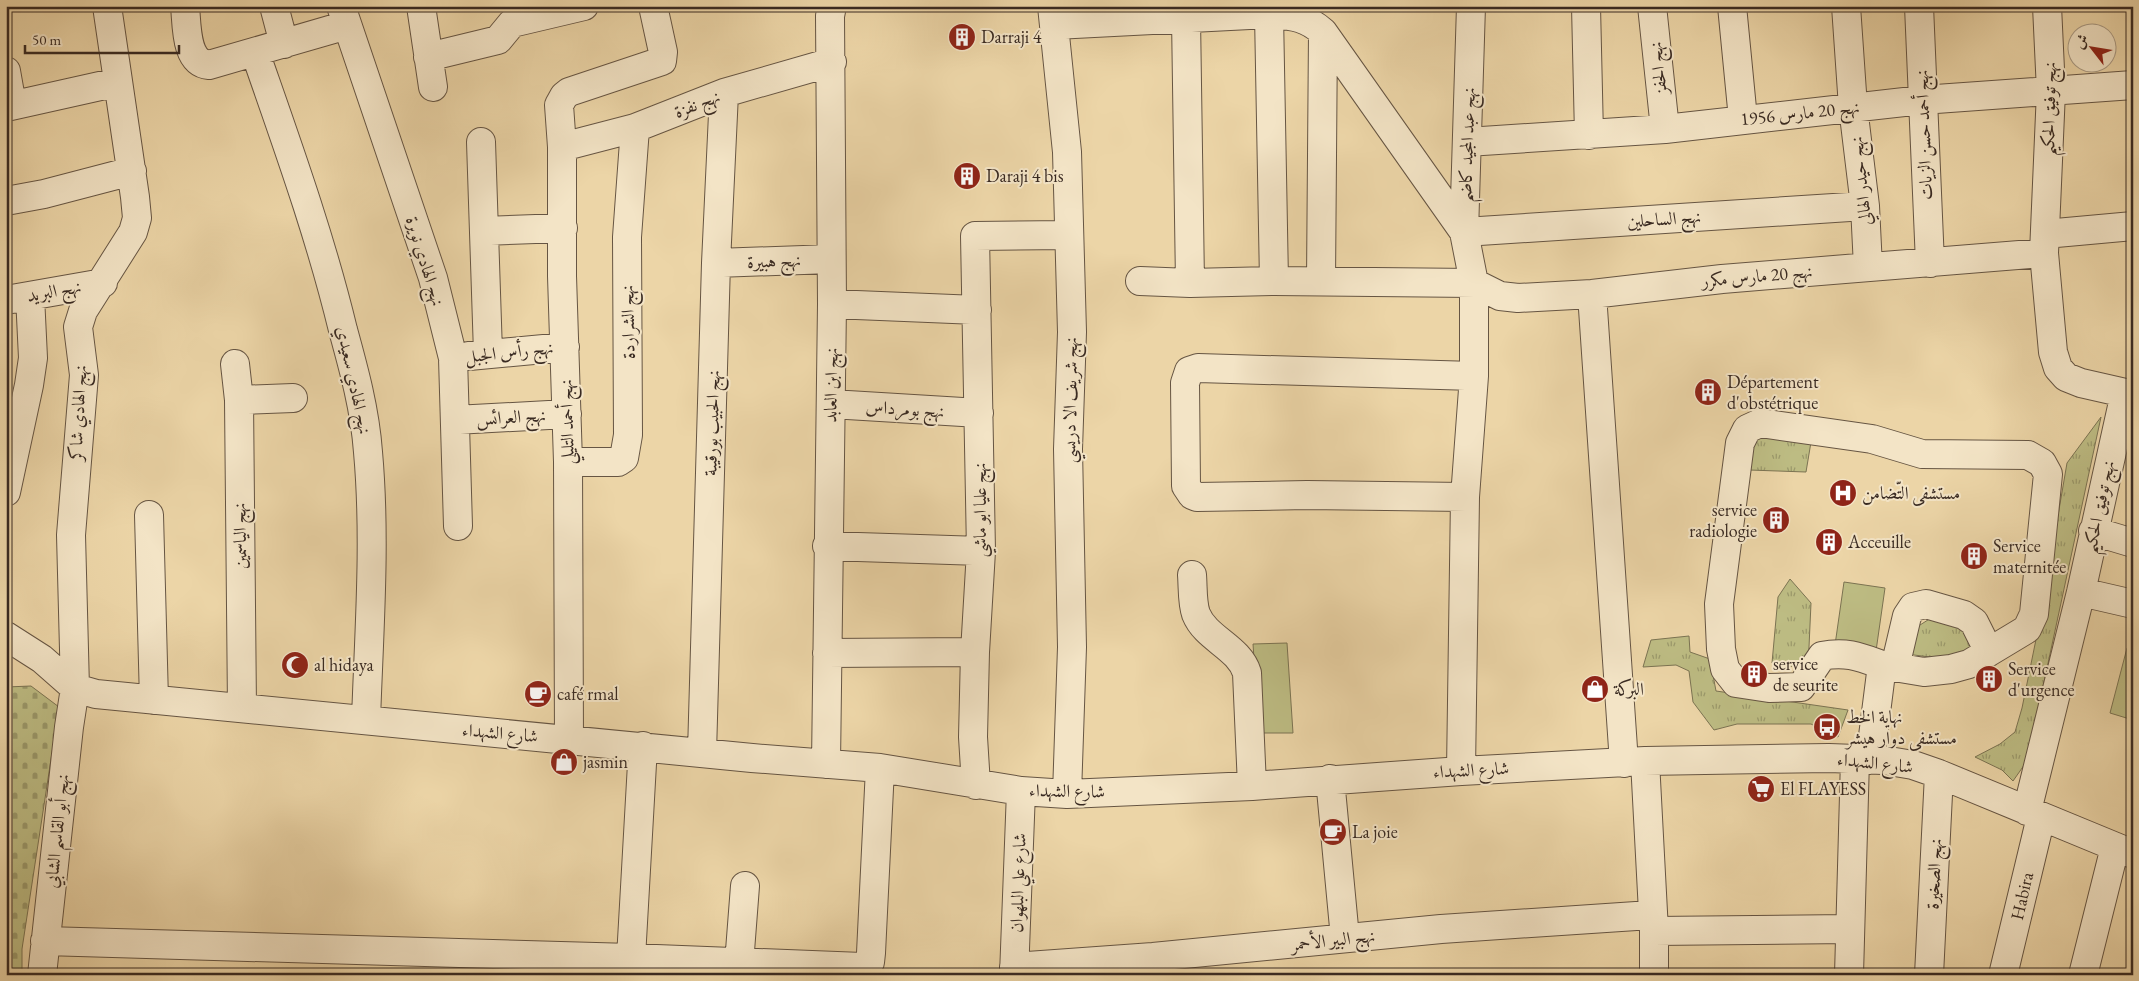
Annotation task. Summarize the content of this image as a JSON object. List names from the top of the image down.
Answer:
{
  "streets": {
    "street": [
      "نهج الحفز",
      "نهج نفزة",
      "نهج توفيق الحكيم",
      "نهج 20 مارس 1956",
      "نهج أحمد حسن الزيات",
      "نهج عبد المجيد كاضم",
      "نهج حيدر الهالي",
      "نهج الساحلين",
      "نهج الهادي نويرة",
      "نهج هبيرة",
      "نهج 20 مارس مكرر",
      "نهج البريد",
      "نهج الشراردة",
      "نهج رأس الجبل",
      "نهج الهادي سعيدي",
      "نهج ابن العابد",
      "نهج شريف الا دريسي",
      "نهج بومرداس",
      "نهج الهادي شاكر",
      "نهج العرائس",
      "نهج أحمد التليلي",
      "نهج الحبيب بورقيبة",
      "نهج عليا ابو ماشي",
      "نهج الياسمين",
      "شارع الشهداء",
      "نهج أبو القاسم الشابي",
      "نهج الصخيرة",
      "شارع علي البلهوان",
      "Habira",
      "نهج البير الأحمر"
    ]
  },
  "crossings": [
    ["نهج الحفز", "نهج 20 مارس 1956"],
    ["نهج نفزة", "نهج الشراردة"],
    ["نهج نفزة", "نهج ابن العابد"],
    ["نهج نفزة", "نهج أحمد التليلي"],
    ["نهج نفزة", "نهج الحبيب بورقيبة"],
    ["نهج توفيق الحكيم", "نهج 20 مارس 1956"],
    ["نهج توفيق الحكيم", "نهج 20 مارس مكرر"],
    ["نهج توفيق الحكيم", "شارع الشهداء"],
    ["نهج توفيق الحكيم", "Habira"],
    ["نهج 20 مارس 1956", "نهج أحمد حسن الزيات"],
    ["نهج 20 مارس 1956", "نهج عبد المجيد كاضم"],
    ["نهج 20 مارس 1956", "نهج حيدر الهالي"],
    ["نهج أحمد حسن الزيات", "نهج 20 مارس مكرر"],
    ["نهج عبد المجيد كاضم", "نهج الساحلين"],
    ["نهج عبد المجيد كاضم", "نهج 20 مارس مكرر"],
    ["نهج عبد المجيد كاضم", "شارع الشهداء"],
    ["نهج حيدر الهالي", "نهج الساحلين"],
    ["نهج حيدر الهالي", "نهج 20 مارس مكرر"],
    ["نهج الهادي نويرة", "نهج رأس الجبل"],
    ["نهج الهادي نويرة", "نهج العرائس"],
    ["نهج هبيرة", "نهج ابن العابد"],
    ["نهج هبيرة", "نهج الحبيب بورقيبة"],
    ["نهج البريد", "نهج الهادي شاكر"],
    ["نهج الشراردة", "نهج أحمد التليلي"],
    ["نهج رأس الجبل", "نهج أحمد التليلي"],
    ["نهج الهادي سعيدي", "شارع الشهداء"],
    ["نهج ابن العابد", "نهج بومرداس"],
    ["نهج ابن العابد", "شارع الشهداء"],
    ["نهج شريف الا دريسي", "نهج عليا ابو ماشي"],
    ["نهج شريف الا دريسي", "شارع الشهداء"],
    ["نهج بومرداس", "نهج عليا ابو ماشي"],
    ["نهج الهادي شاكر", "شارع الشهداء"],
    ["نهج الهادي شاكر", "نهج أبو القاسم الشابي"],
    ["نهج العرائس", "نهج أحمد التليلي"],
    ["نهج أحمد التليلي", "شارع الشهداء"],
    ["نهج الحبيب بورقيبة", "شارع الشهداء"],
    ["نهج عليا ابو ماشي", "شارع الشهداء"],
    ["نهج الياسمين", "شارع الشهداء"],
    ["شارع الشهداء", "نهج أبو القاسم الشابي"],
    ["شارع الشهداء", "نهج الصخيرة"],
    ["شارع الشهداء", "شارع علي البلهوان"],
    ["شارع الشهداء", "Habira"],
    ["شارع علي البلهوان", "نهج البير الأحمر"]
  ],
  "places": {
    "building": [
      "Darraji 4",
      "Daraji 4 bis",
      "Département d'obstétrique",
      "service radiologie",
      "Acceuille",
      "Service maternitée",
      "service de seurite",
      "Service d'urgence"
    ],
    "hospital": ["مستشفى التّضامن"],
    "mosque": ["al hidaya"],
    "shop": ["البركة", "jasmin"],
    "cafe": ["café rmal", "La joie"],
    "bus stop": ["نهاية الخط مستشفى دوار هيشر"],
    "supermarket": ["El FLAYESS"]
  },
  "scale_bar": "50 m",
  "north": "top left"
}
